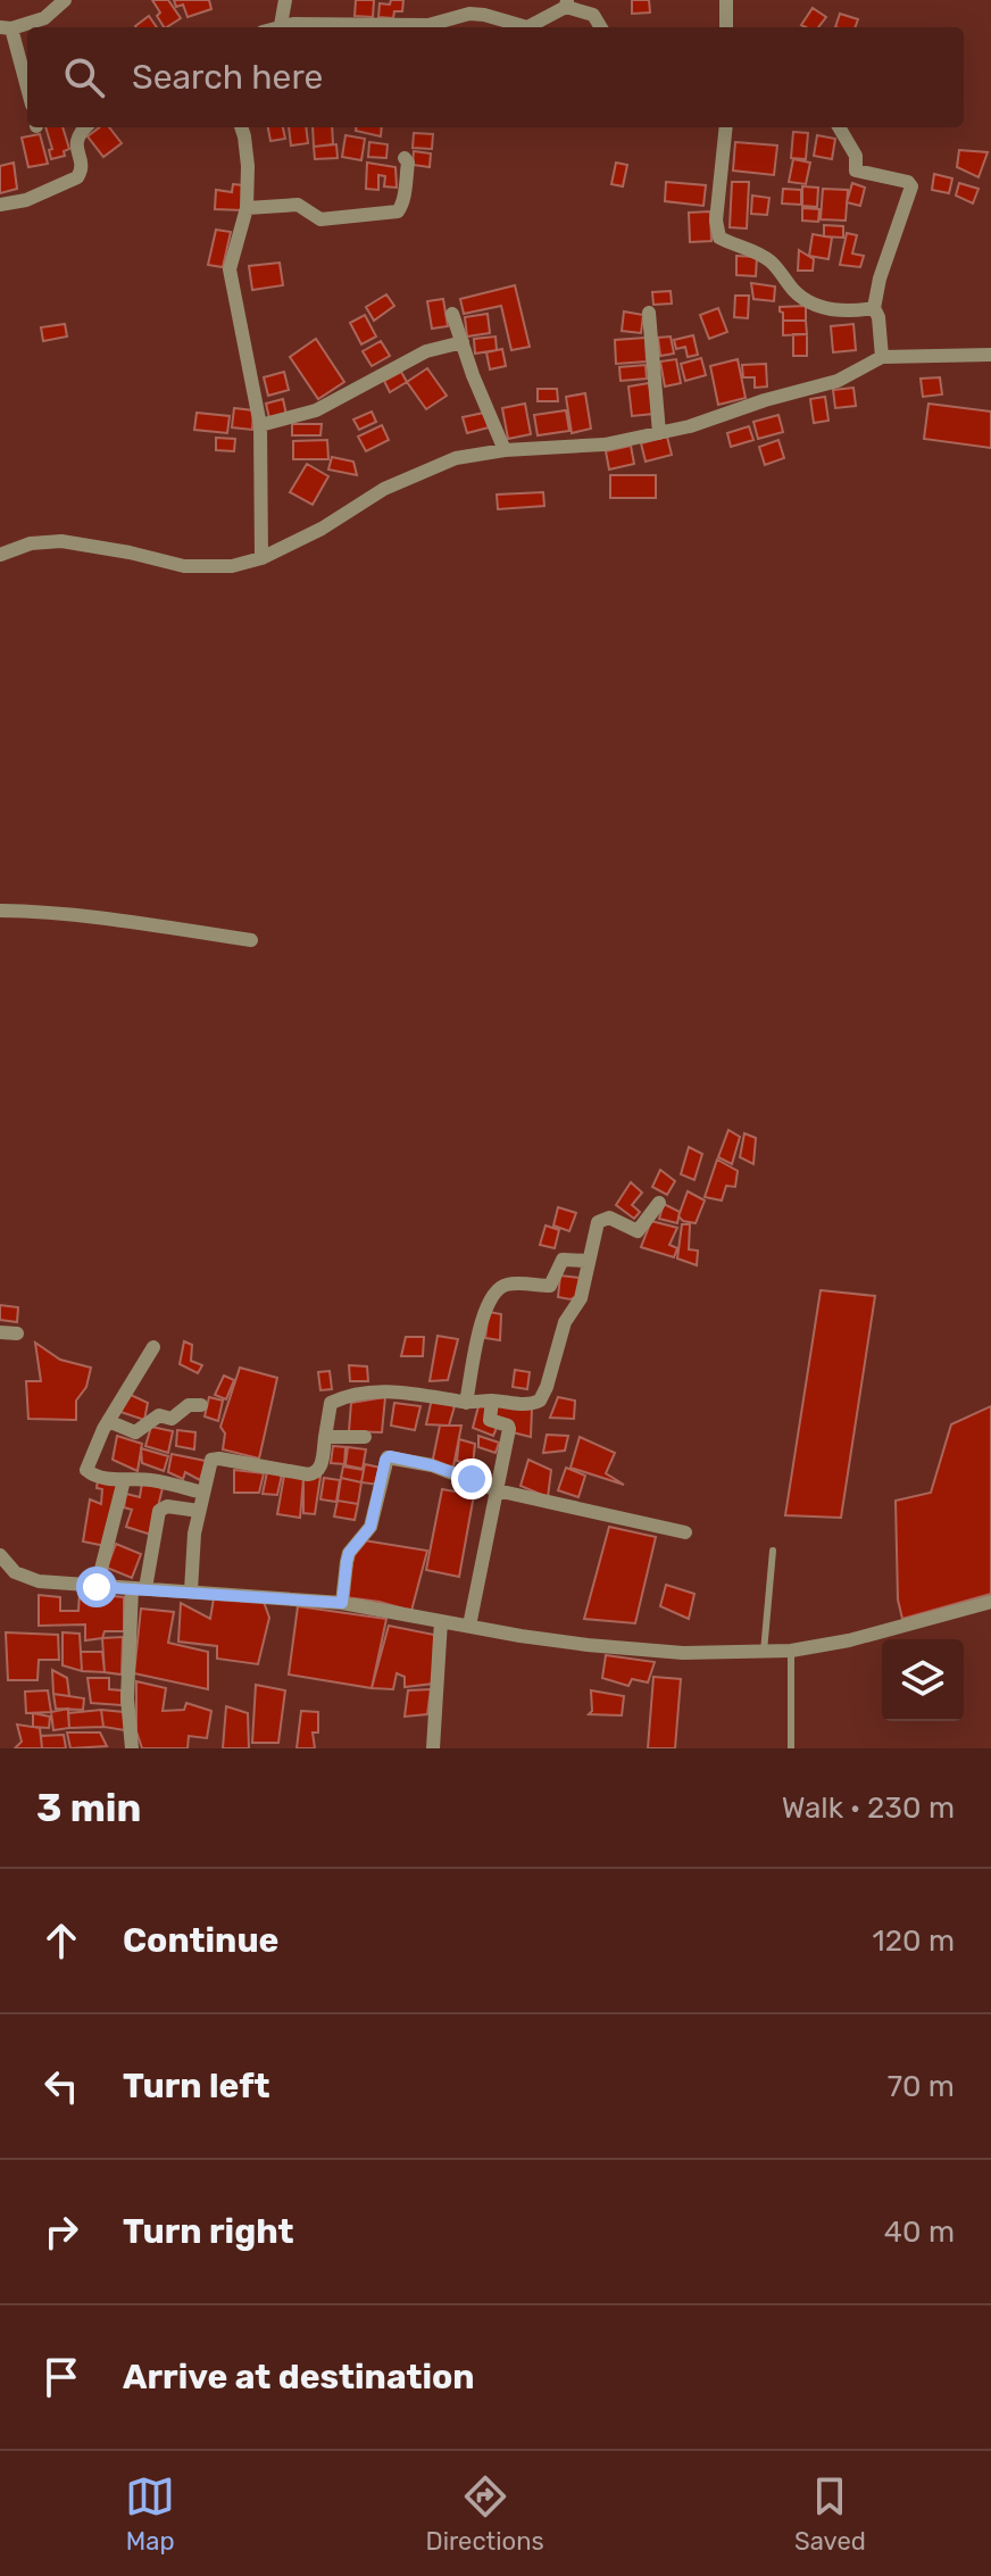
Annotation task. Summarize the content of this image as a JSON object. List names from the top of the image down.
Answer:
{
  "page": {
    "search": "Search here",
    "heading": ["3 min", "Walk · 230 m"],
    "list": [
      ["Continue", "120 m"],
      ["Turn left", "70 m"],
      ["Turn right", "40 m"],
      "Arrive at destination"
    ],
    "nav": ["Map", "Directions", "Saved"]
  }
}
